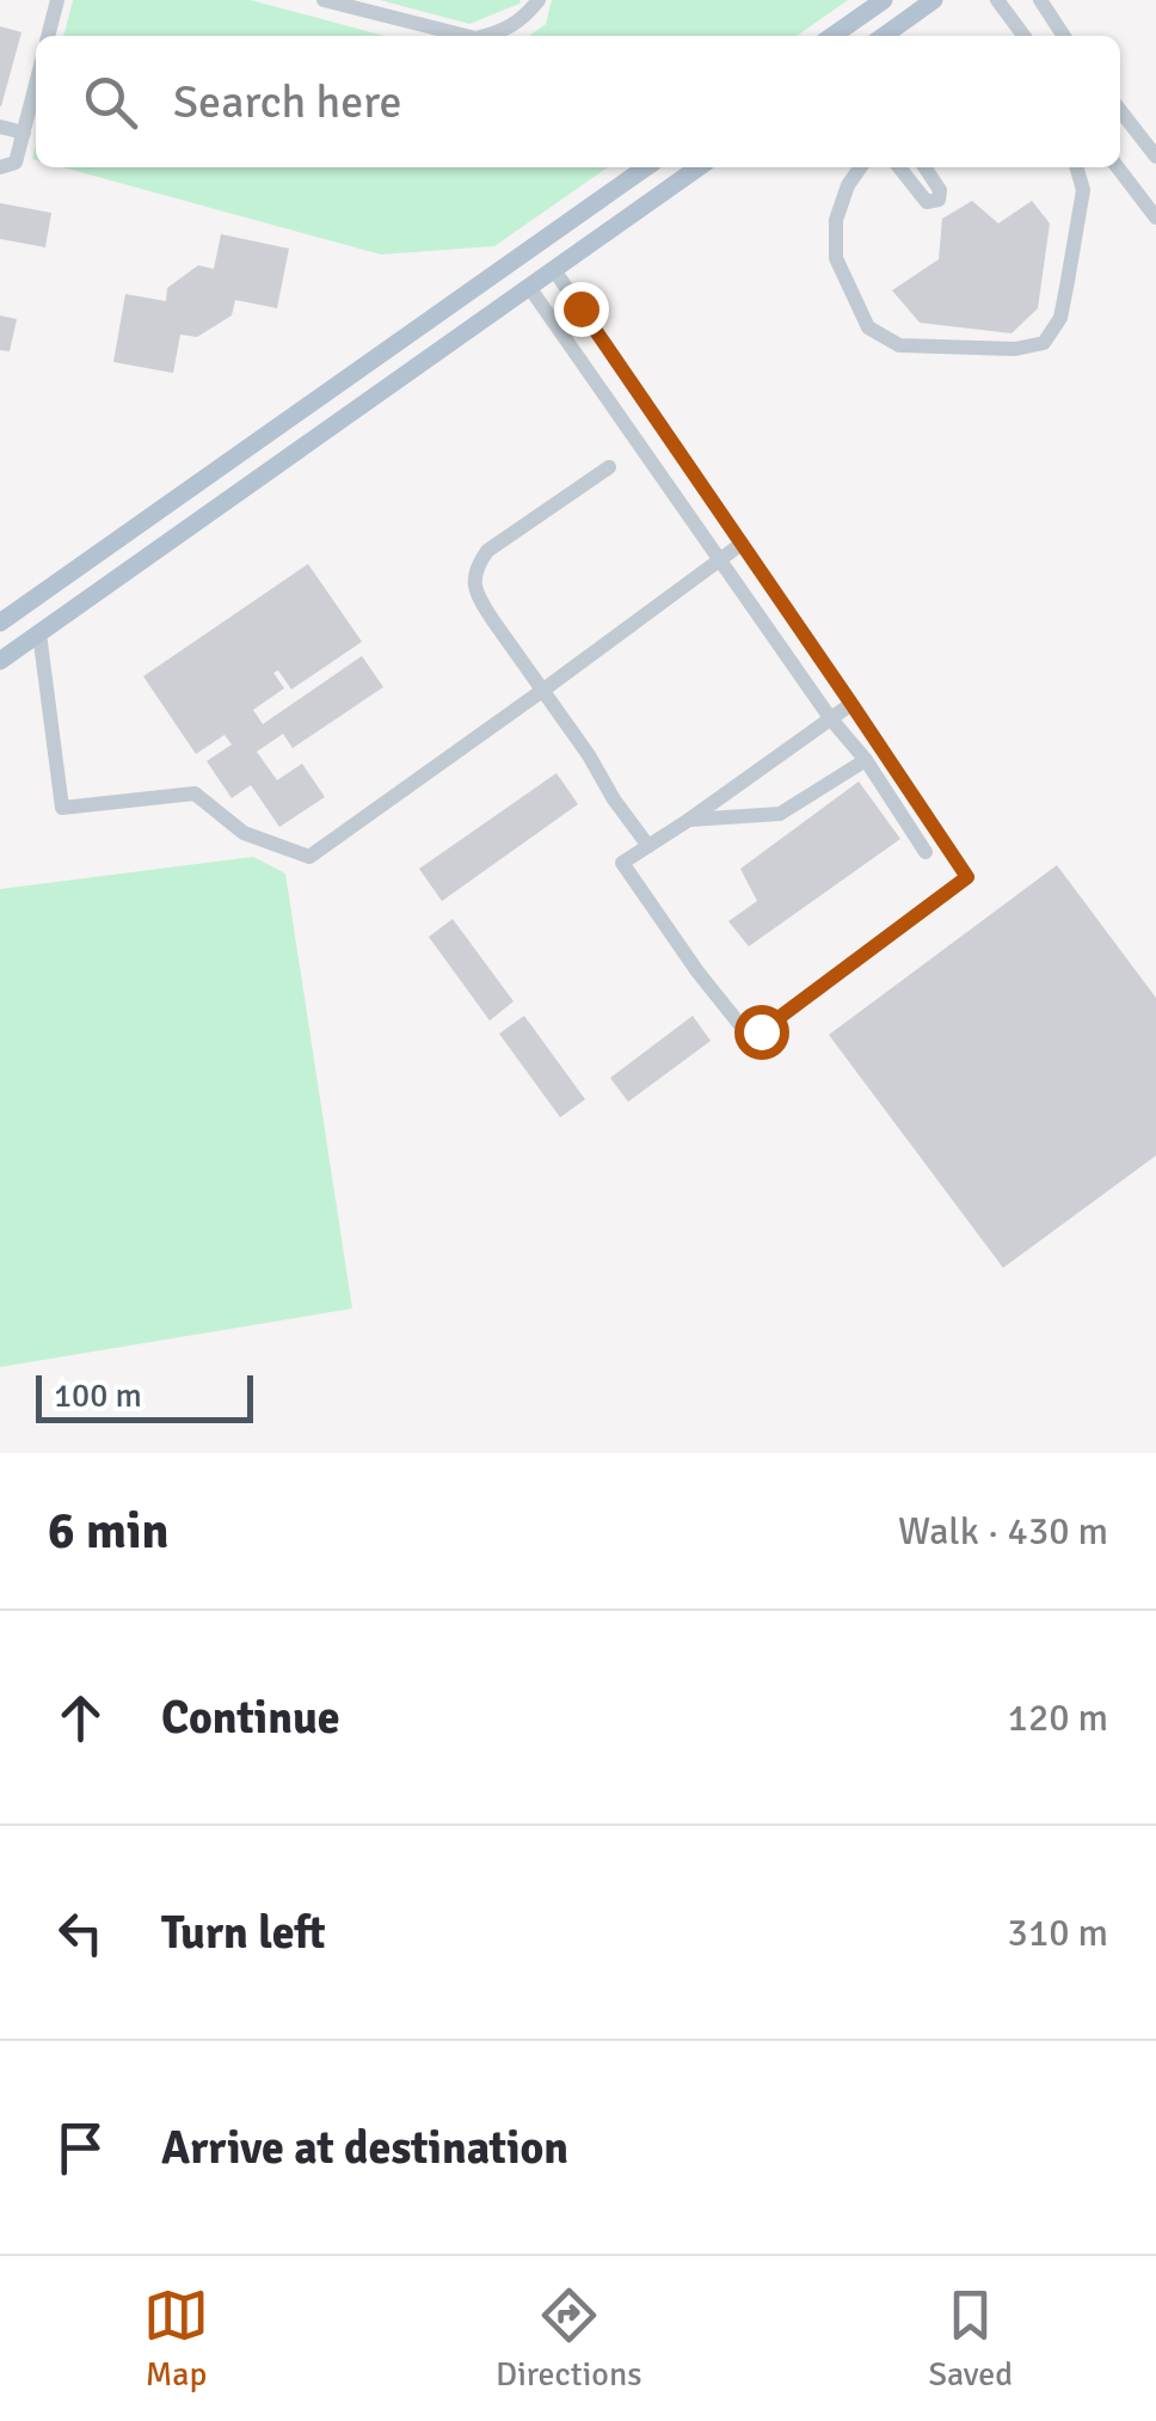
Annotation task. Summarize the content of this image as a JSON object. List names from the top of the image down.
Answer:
{
  "scale_bar": "100 m",
  "page": {
    "search": "Search here",
    "scale": "100 m",
    "heading": ["6 min", "Walk · 430 m"],
    "list": [
      ["Continue", "120 m"],
      ["Turn left", "310 m"],
      "Arrive at destination"
    ],
    "nav": ["Map", "Directions", "Saved"]
  }
}
